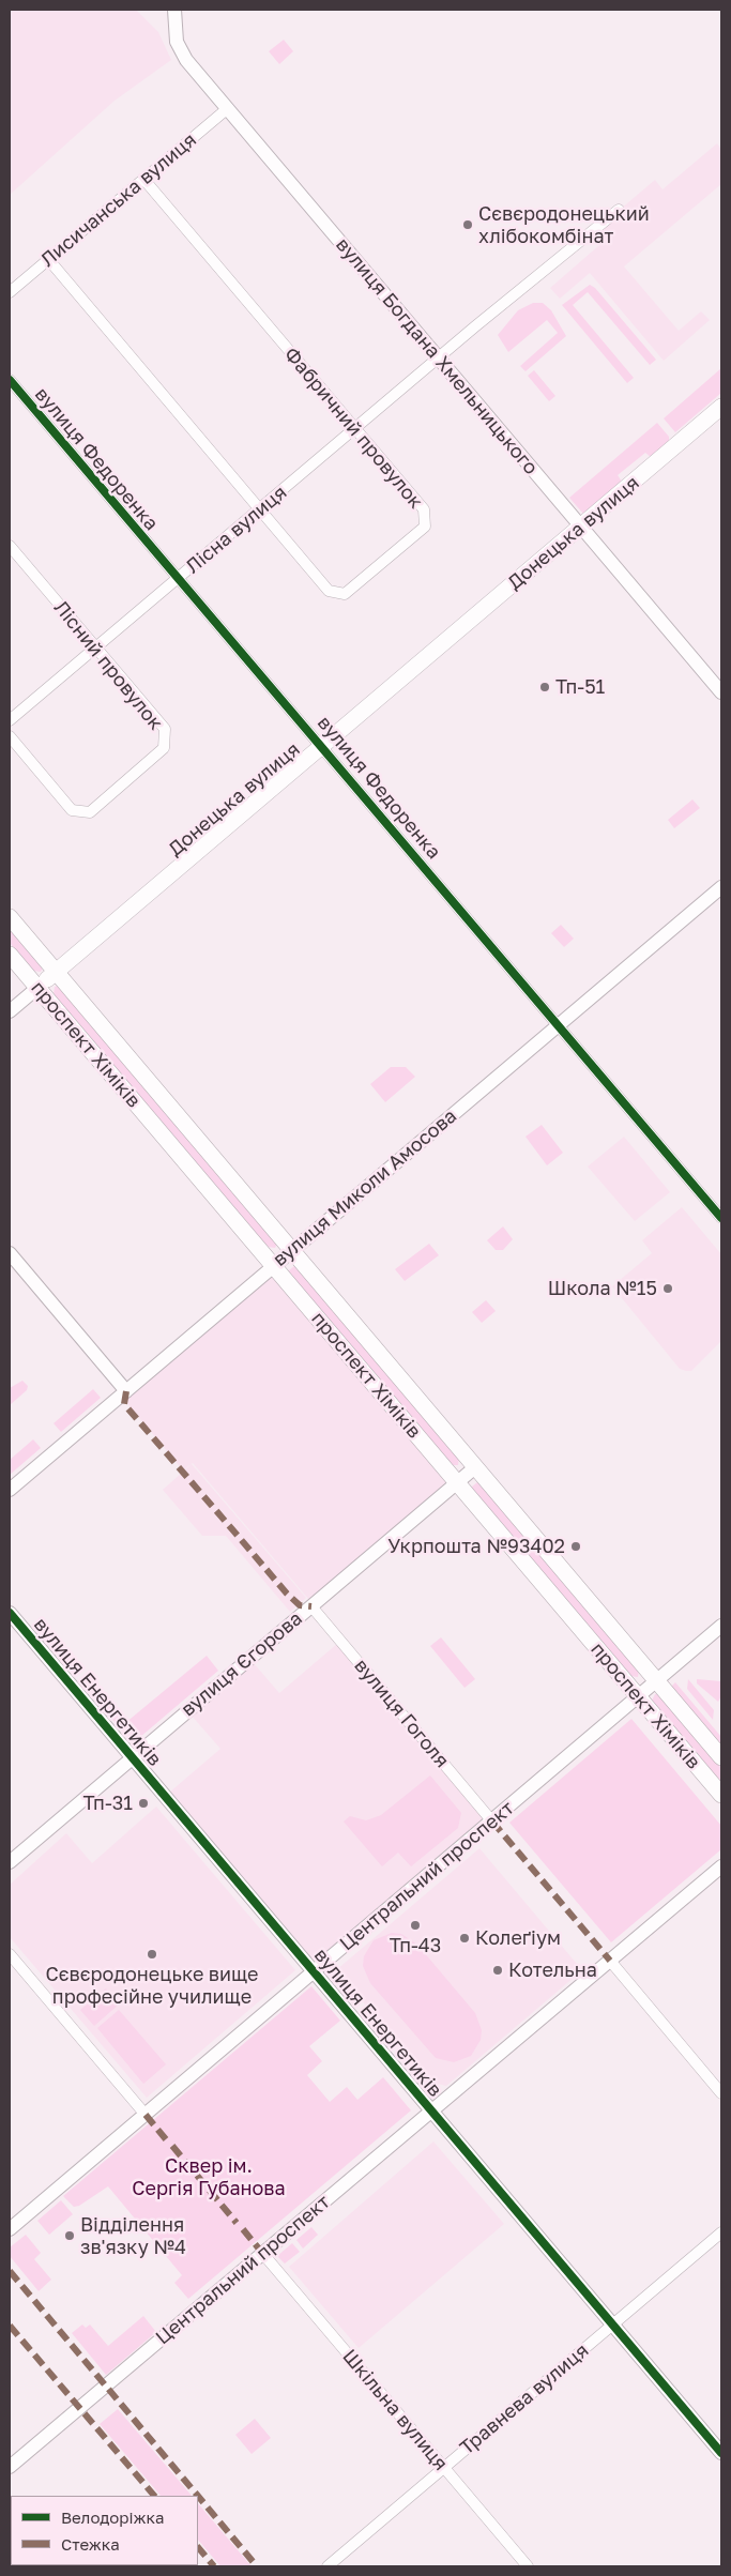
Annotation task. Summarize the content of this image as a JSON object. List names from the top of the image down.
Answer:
{
  "streets": {
    "main road": ["Донецька вулиця", "проспект Хіміків"],
    "street": [
      "Лисичанська вулиця",
      "вулиця Богдана Хмельницького",
      "Фабричний провулок",
      "вулиця Федоренка",
      "Лісна вулиця",
      "Лісний провулок",
      "вулиця Миколи Амосова",
      "вулиця Єгорова",
      "вулиця Енергетиків",
      "вулиця Гоголя",
      "Центральний проспект",
      "Травнева вулиця",
      "Шкільна вулиця"
    ]
  },
  "crossings": [
    ["Лисичанська вулиця", "вулиця Богдана Хмельницького"],
    ["Лисичанська вулиця", "Фабричний провулок"],
    ["вулиця Богдана Хмельницького", "Лісна вулиця"],
    ["вулиця Богдана Хмельницького", "Донецька вулиця"],
    ["Фабричний провулок", "Лісна вулиця"],
    ["вулиця Федоренка", "Лісна вулиця"],
    ["вулиця Федоренка", "Донецька вулиця"],
    ["вулиця Федоренка", "вулиця Миколи Амосова"],
    ["Лісна вулиця", "Лісний провулок"],
    ["Донецька вулиця", "проспект Хіміків"],
    ["проспект Хіміків", "вулиця Миколи Амосова"],
    ["проспект Хіміків", "вулиця Єгорова"],
    ["проспект Хіміків", "Центральний проспект"],
    ["вулиця Єгорова", "вулиця Енергетиків"],
    ["вулиця Єгорова", "вулиця Гоголя"],
    ["вулиця Енергетиків", "Центральний проспект"],
    ["вулиця Енергетиків", "Травнева вулиця"],
    ["вулиця Гоголя", "Центральний проспект"],
    ["Центральний проспект", "Шкільна вулиця"],
    ["Травнева вулиця", "Шкільна вулиця"]
  ],
  "parks": ["Сквер ім. Сергія Губанова"],
  "places": [
    "Сєвєродонецький хлібокомбінат",
    "Тп-51",
    "Школа №15",
    "Укрпошта №93402",
    "Тп-31",
    "Тп-43",
    "Колеґіум",
    "Сєвєродонецьке вище професійне училище",
    "Котельна",
    "Відділення зв'язку №4"
  ],
  "legend": ["Велодоріжка", "Стежка"]
}
